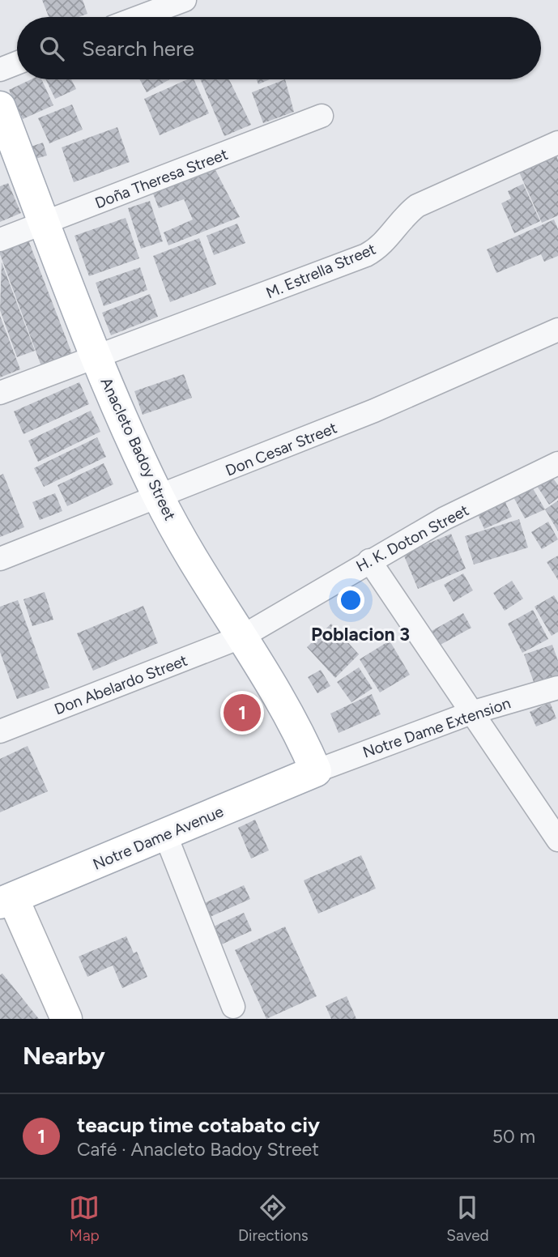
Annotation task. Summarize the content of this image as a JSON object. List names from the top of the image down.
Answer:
{
  "streets": {
    "main road": ["Anacleto Badoy Street", "Notre Dame Avenue"],
    "street": [
      "Doña Theresa Street",
      "M. Estrella Street",
      "Don Cesar Street",
      "H. K. Doton Street",
      "Don Abelardo Street",
      "Notre Dame Extension"
    ]
  },
  "crossings": [
    ["Doña Theresa Street", "Anacleto Badoy Street"],
    ["M. Estrella Street", "Anacleto Badoy Street"],
    ["Anacleto Badoy Street", "Don Cesar Street"],
    ["Anacleto Badoy Street", "H. K. Doton Street"],
    ["Anacleto Badoy Street", "Don Abelardo Street"],
    ["Anacleto Badoy Street", "Notre Dame Extension"],
    ["Anacleto Badoy Street", "Notre Dame Avenue"],
    ["H. K. Doton Street", "Don Abelardo Street"],
    ["Notre Dame Extension", "Notre Dame Avenue"]
  ],
  "districts": ["Poblacion 3"],
  "page": {
    "search": "Search here",
    "pins": "1",
    "heading": "Nearby",
    "list": [
      {
        "mark": "1",
        "name": "teacup time cotabato ciy",
        "note": "Café · Anacleto Badoy Street",
        "value": "50 m"
      }
    ],
    "nav": ["Map", "Directions", "Saved"]
  }
}
